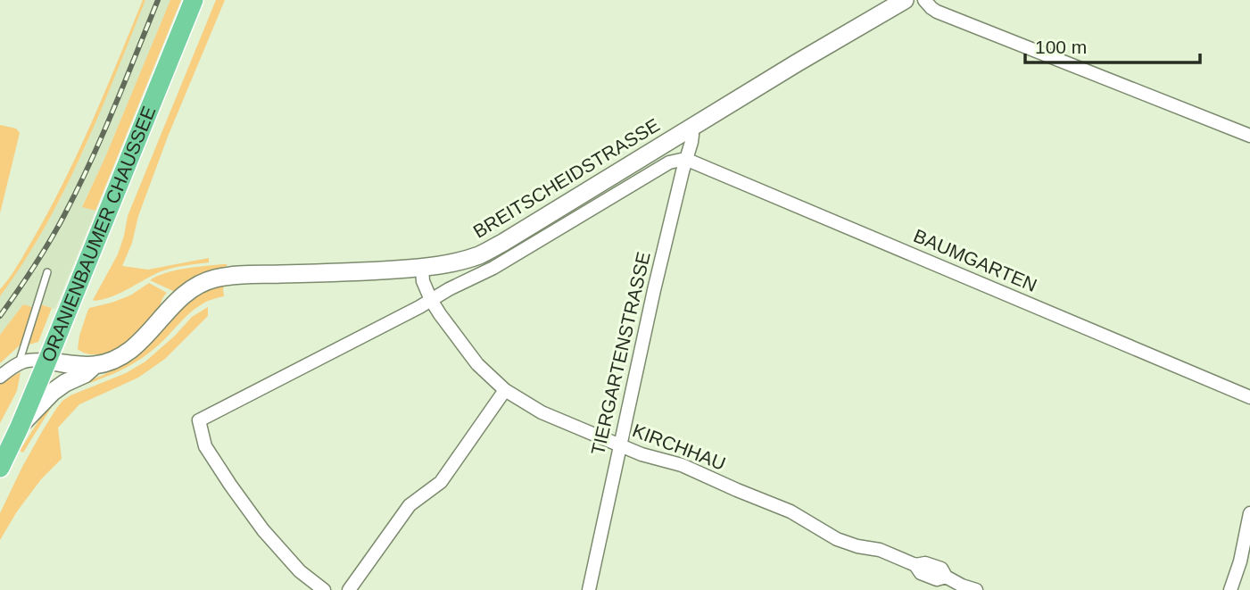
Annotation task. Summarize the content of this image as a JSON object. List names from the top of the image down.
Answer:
{
  "streets": {
    "main road": ["ORANIENBAUMER CHAUSSEE"],
    "street": [
      "BREITSCHEIDSTRASSE",
      "BAUMGARTEN",
      "TIERGARTENSTRASSE",
      "KIRCHHAU"
    ]
  },
  "crossings": [
    ["BREITSCHEIDSTRASSE", "ORANIENBAUMER CHAUSSEE"],
    ["BREITSCHEIDSTRASSE", "BAUMGARTEN"],
    ["BREITSCHEIDSTRASSE", "TIERGARTENSTRASSE"],
    ["BREITSCHEIDSTRASSE", "KIRCHHAU"],
    ["BAUMGARTEN", "TIERGARTENSTRASSE"],
    ["TIERGARTENSTRASSE", "KIRCHHAU"]
  ],
  "scale_bar": "100 m"
}
